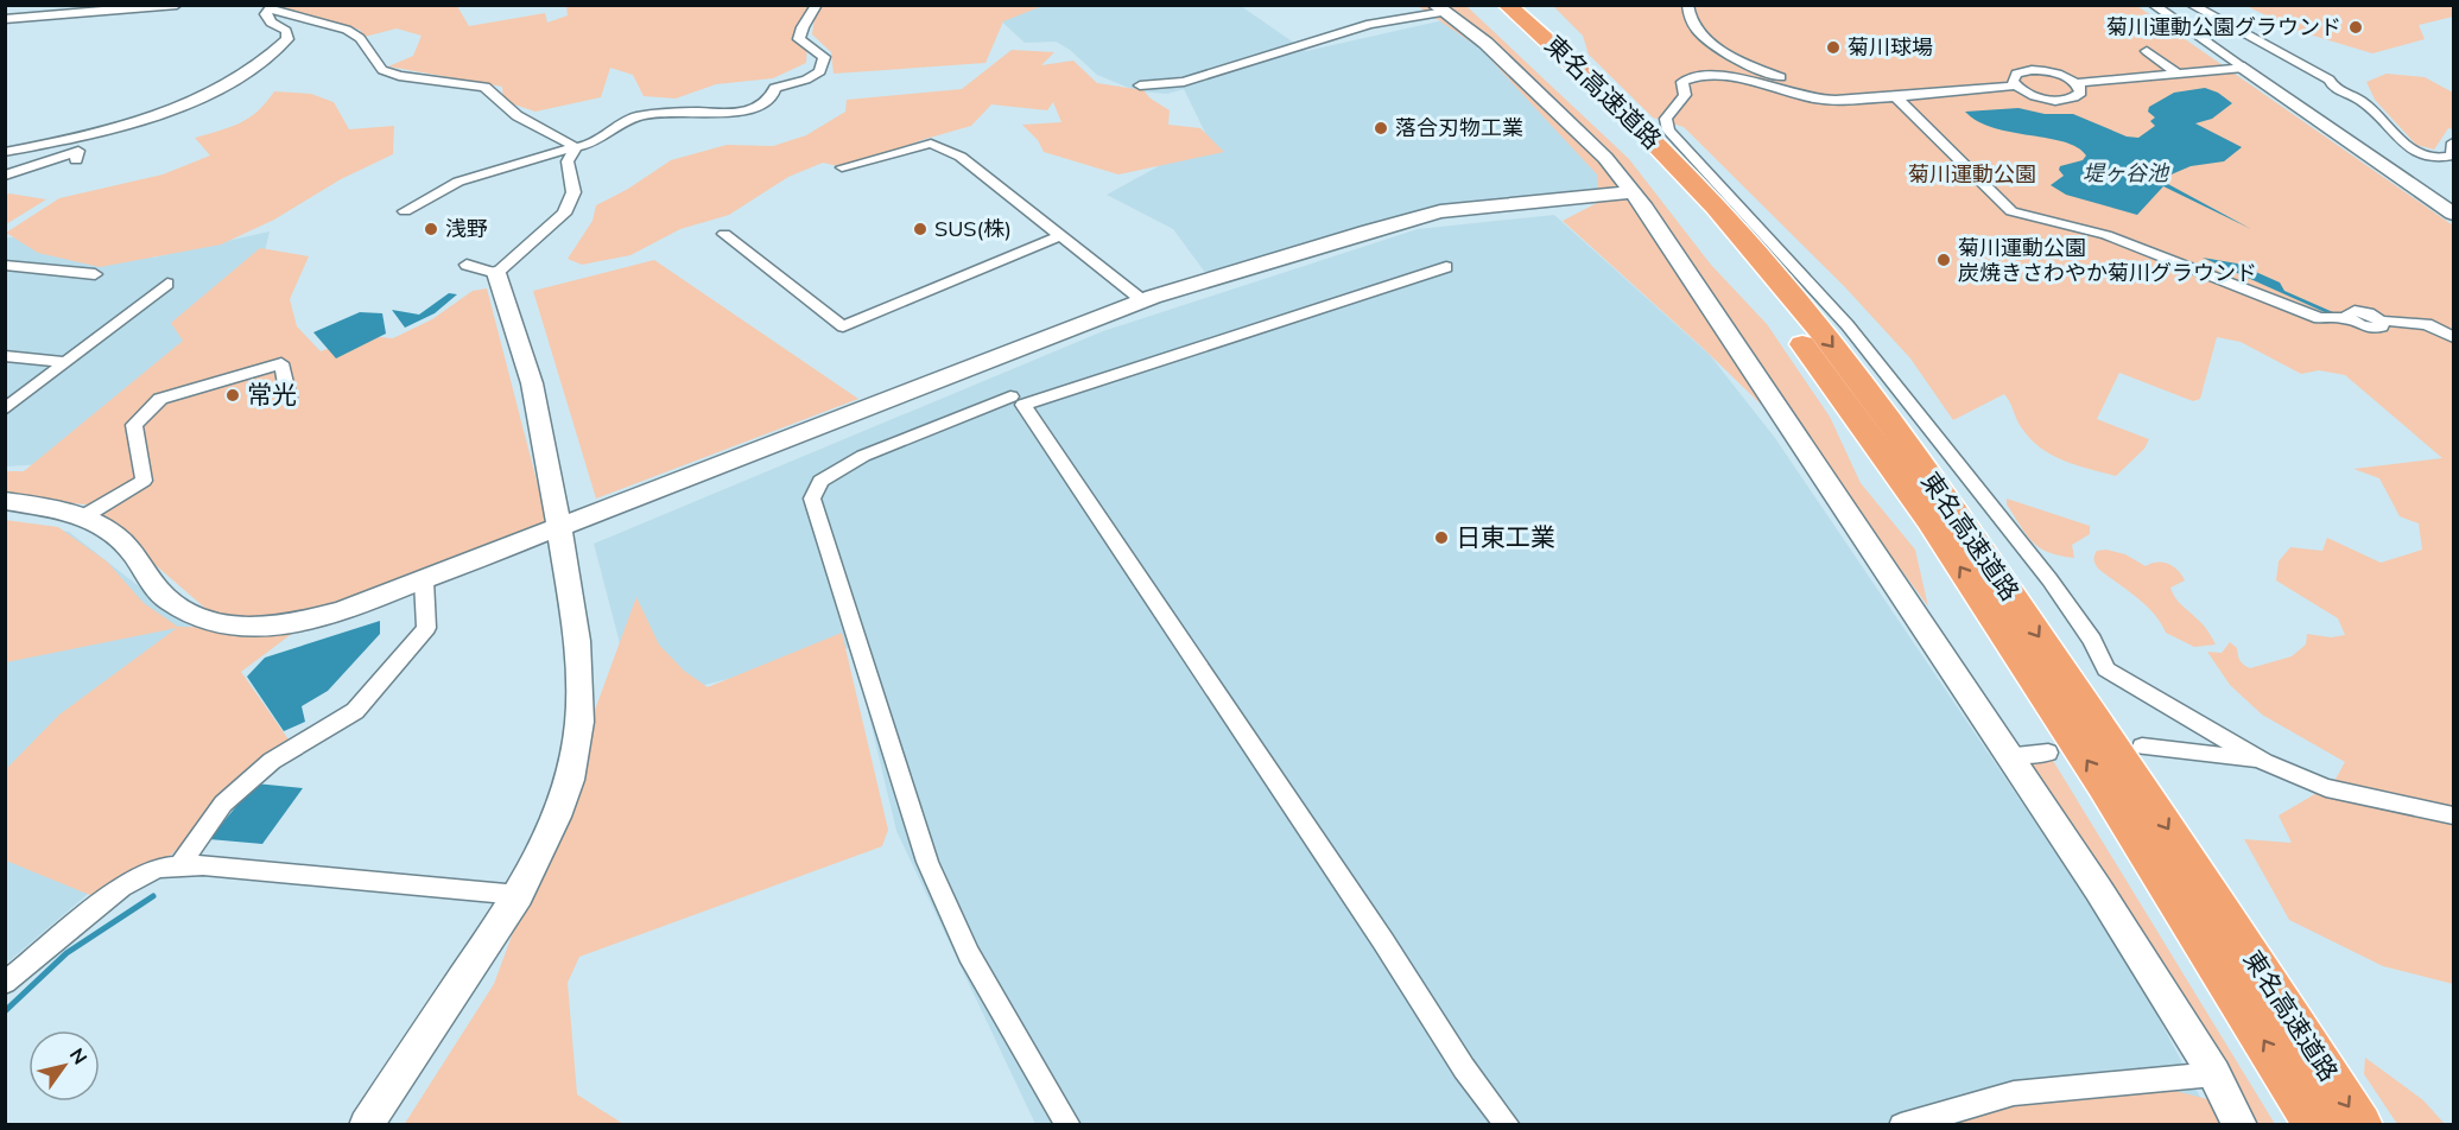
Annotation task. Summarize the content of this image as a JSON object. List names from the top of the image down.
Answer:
{
  "streets": {
    "highway": ["東名高速道路"]
  },
  "water": ["堤ヶ谷池"],
  "parks": ["菊川運動公園"],
  "places": [
    "菊川運動公園グラウンド",
    "菊川球場",
    "落合刃物工業",
    "浅野",
    "SUS(株)",
    "菊川運動公園 炭焼きさわやか菊川グラウンド",
    "常光",
    "日東工業"
  ],
  "north": "top right"
}
